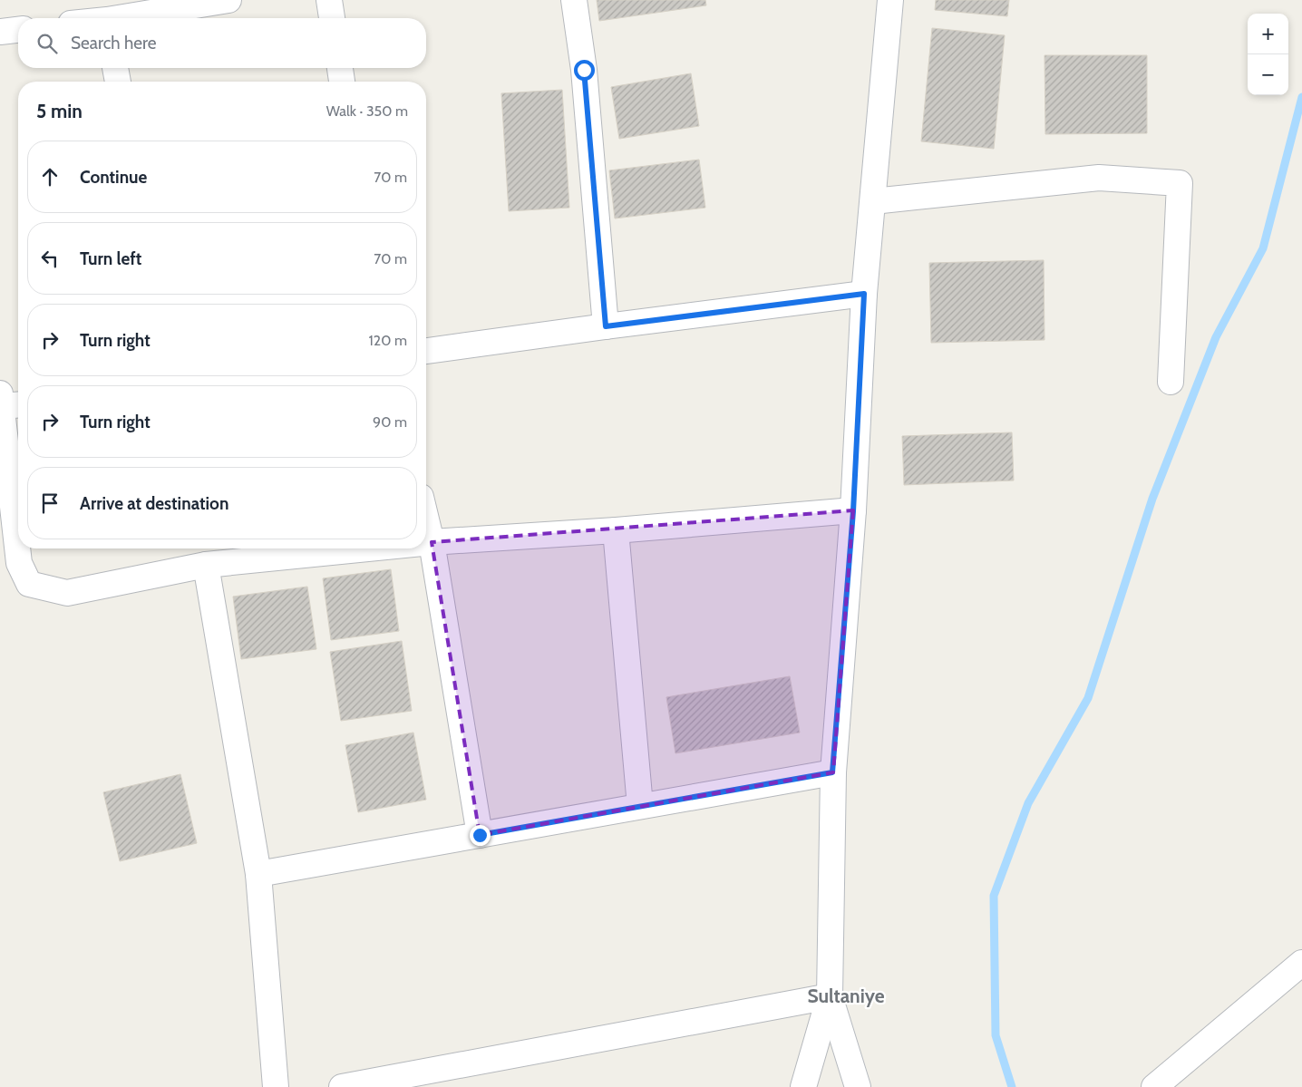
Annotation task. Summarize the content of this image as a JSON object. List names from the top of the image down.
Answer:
{
  "districts": ["Sultaniye"],
  "page": {
    "map_buttons": ["+", "−"],
    "search": "Search here",
    "heading": ["5 min", "Walk · 350 m"],
    "list": [
      ["Continue", "70 m"],
      ["Turn left", "70 m"],
      ["Turn right", "120 m"],
      ["Turn right", "90 m"],
      "Arrive at destination"
    ]
  }
}
